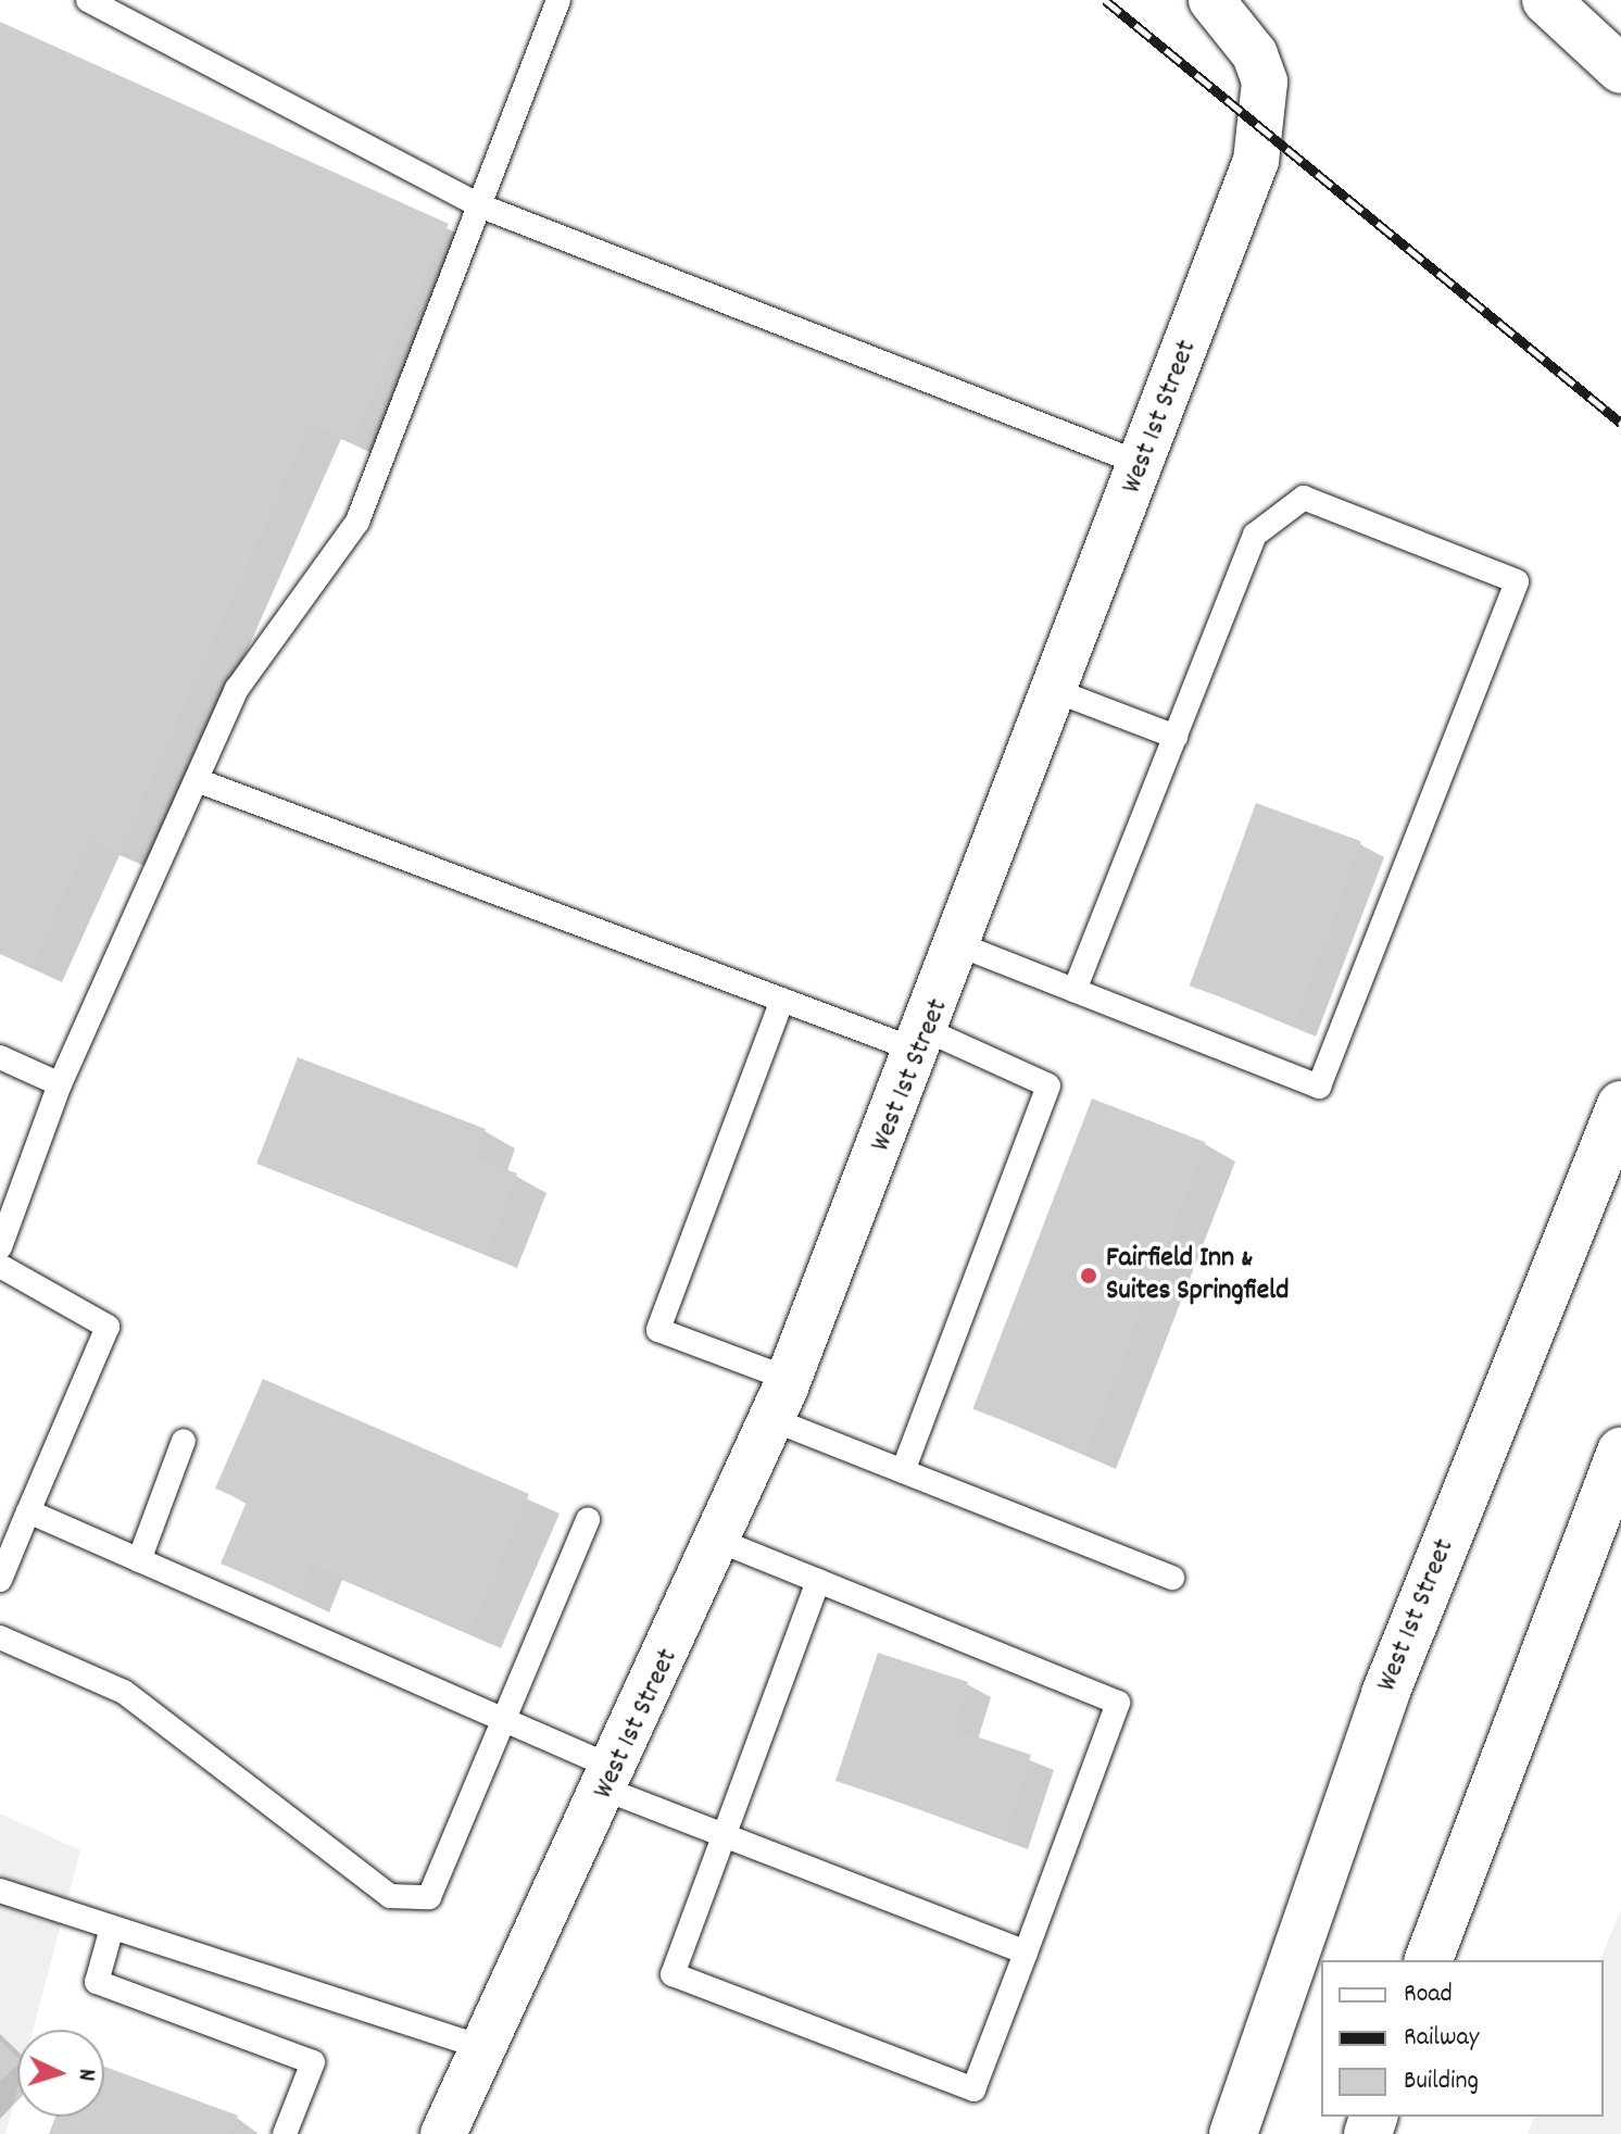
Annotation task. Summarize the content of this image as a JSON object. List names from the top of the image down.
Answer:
{
  "streets": {
    "main road": ["West 1st Street"]
  },
  "places": ["Fairfield Inn & Suites Springfield"],
  "legend": ["Road", "Railway", "Building"],
  "north": "right"
}
